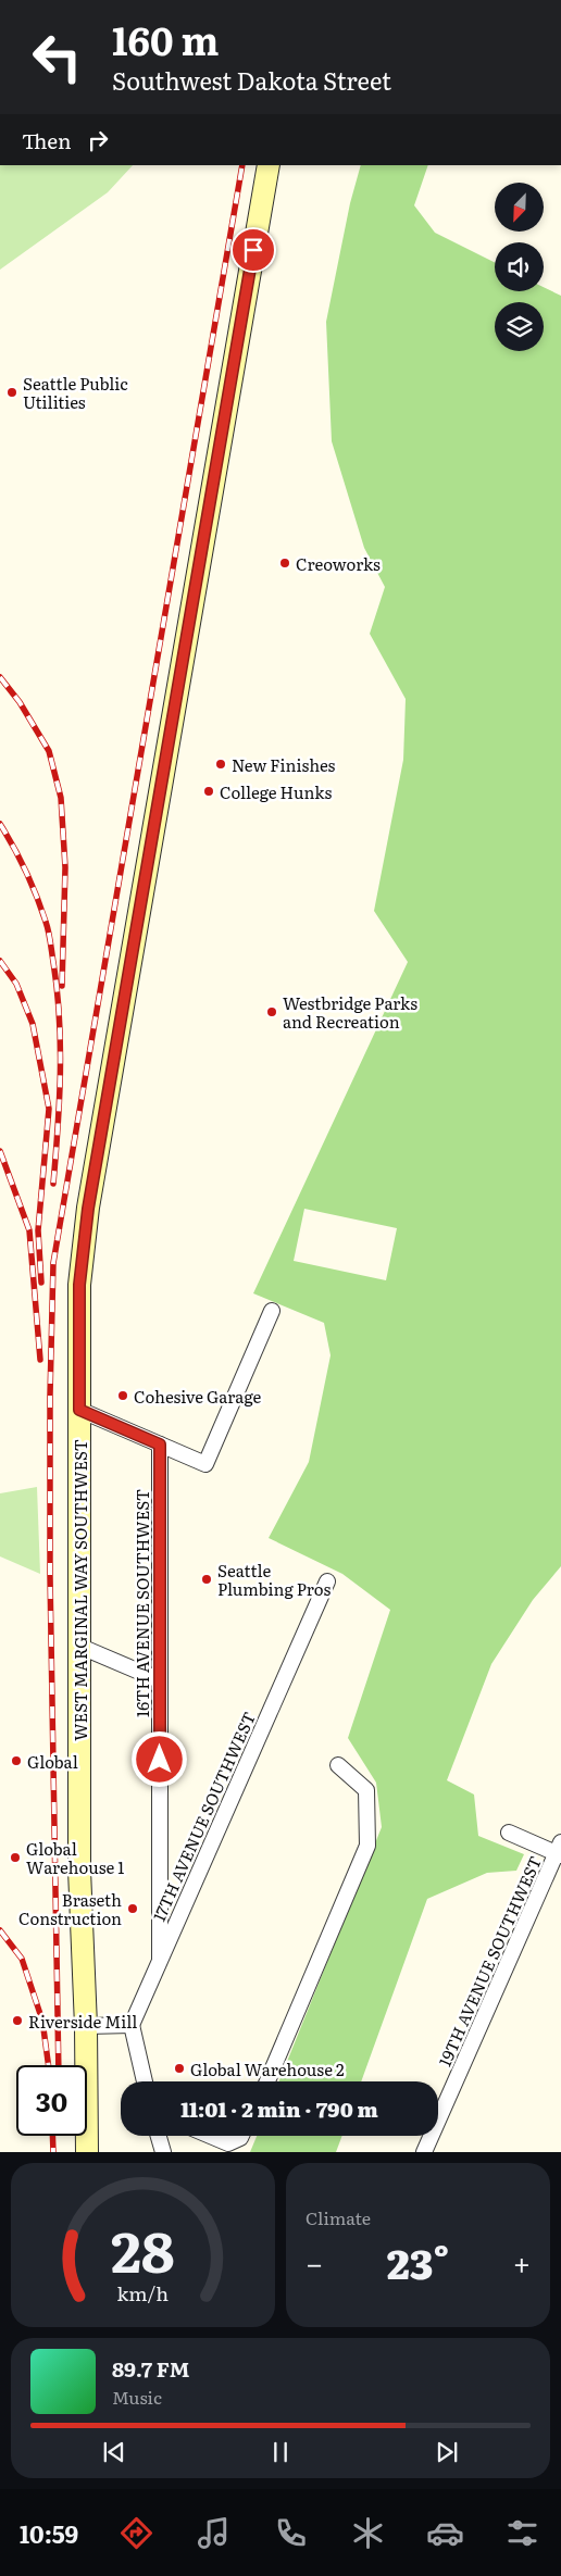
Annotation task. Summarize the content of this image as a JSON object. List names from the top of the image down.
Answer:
{
  "streets": {
    "main road": ["WEST MARGINAL WAY SOUTHWEST"],
    "street": ["16TH AVENUE SOUTHWEST", "17TH AVENUE SOUTHWEST", "19TH AVENUE SOUTHWEST"]
  },
  "crossings": [
    ["16TH AVENUE SOUTHWEST", "17TH AVENUE SOUTHWEST"]
  ],
  "places": [
    "Seattle Public Utilities",
    "Creoworks",
    "New Finishes",
    "College Hunks",
    "Westbridge Parks and Recreation",
    "Cohesive Garage",
    "Seattle Plumbing Pros",
    "Global",
    "Global Warehouse 1",
    "Braseth Construction",
    "Riverside Mill",
    "Global Warehouse 2"
  ],
  "north": "bottom left",
  "page": {
    "turn": ["160 m", "Southwest Dakota Street"],
    "then": "Then",
    "limit": "30",
    "trip": "11:01 · 2 min · 790 m",
    "tile": "Climate",
    "heat": ["−", "23°", "+"],
    "song": ["89.7 FM", "Music"],
    "tabs": "10:59",
    "gauge": ["28", "km/h"]
  }
}
